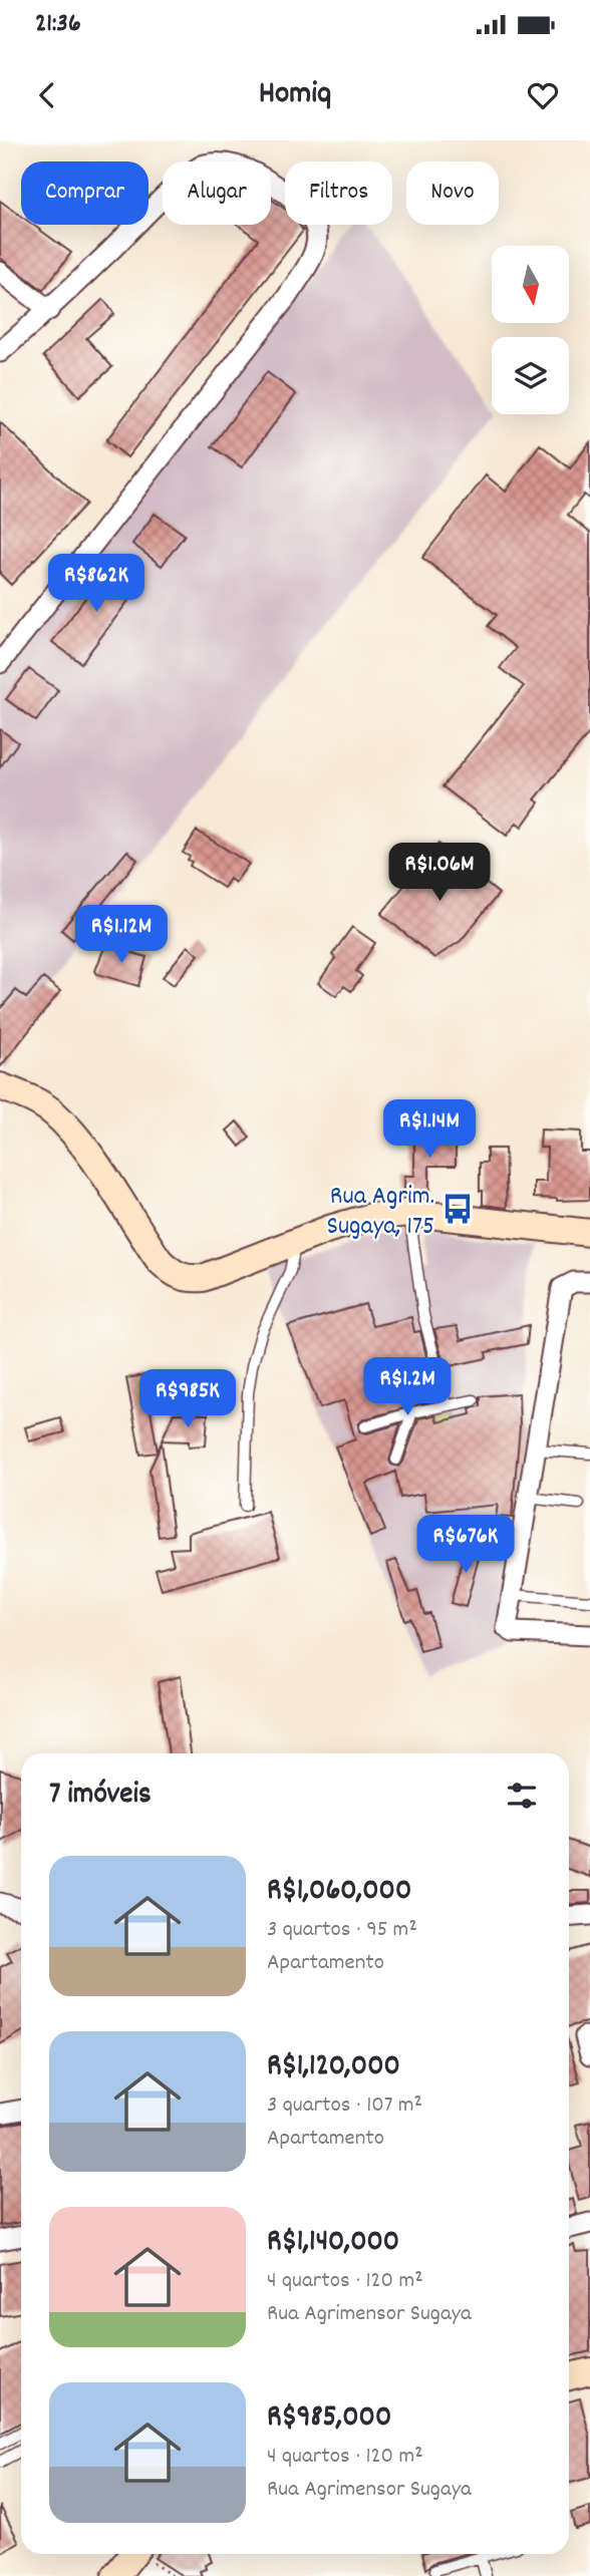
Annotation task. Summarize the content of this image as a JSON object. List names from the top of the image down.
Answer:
{
  "places": {
    "bus stop": ["Rua Agrim. Sugaya, 175"]
  },
  "north": "bottom",
  "page": {
    "status": "21:36",
    "header": "Homiq",
    "chip": [
      "Comprar",
      "Alugar",
      "Filtros",
      "Novo"
    ],
    "price": [
      "R$862K",
      "R$1.06M",
      "R$1.12M",
      "R$1.14M",
      "R$1.2M",
      "R$985K",
      "R$676K"
    ],
    "heading": "7 imóveis",
    "list": [
      {
        "name": "R$1,060,000",
        "note": "3 quartos · 95 m² · Apartamento"
      },
      {
        "name": "R$1,120,000",
        "note": "3 quartos · 107 m² · Apartamento"
      },
      {
        "name": "R$1,140,000",
        "note": "4 quartos · 120 m² · Rua Agrimensor Sugaya"
      },
      {
        "name": "R$985,000",
        "note": "4 quartos · 120 m² · Rua Agrimensor Sugaya"
      }
    ]
  }
}
